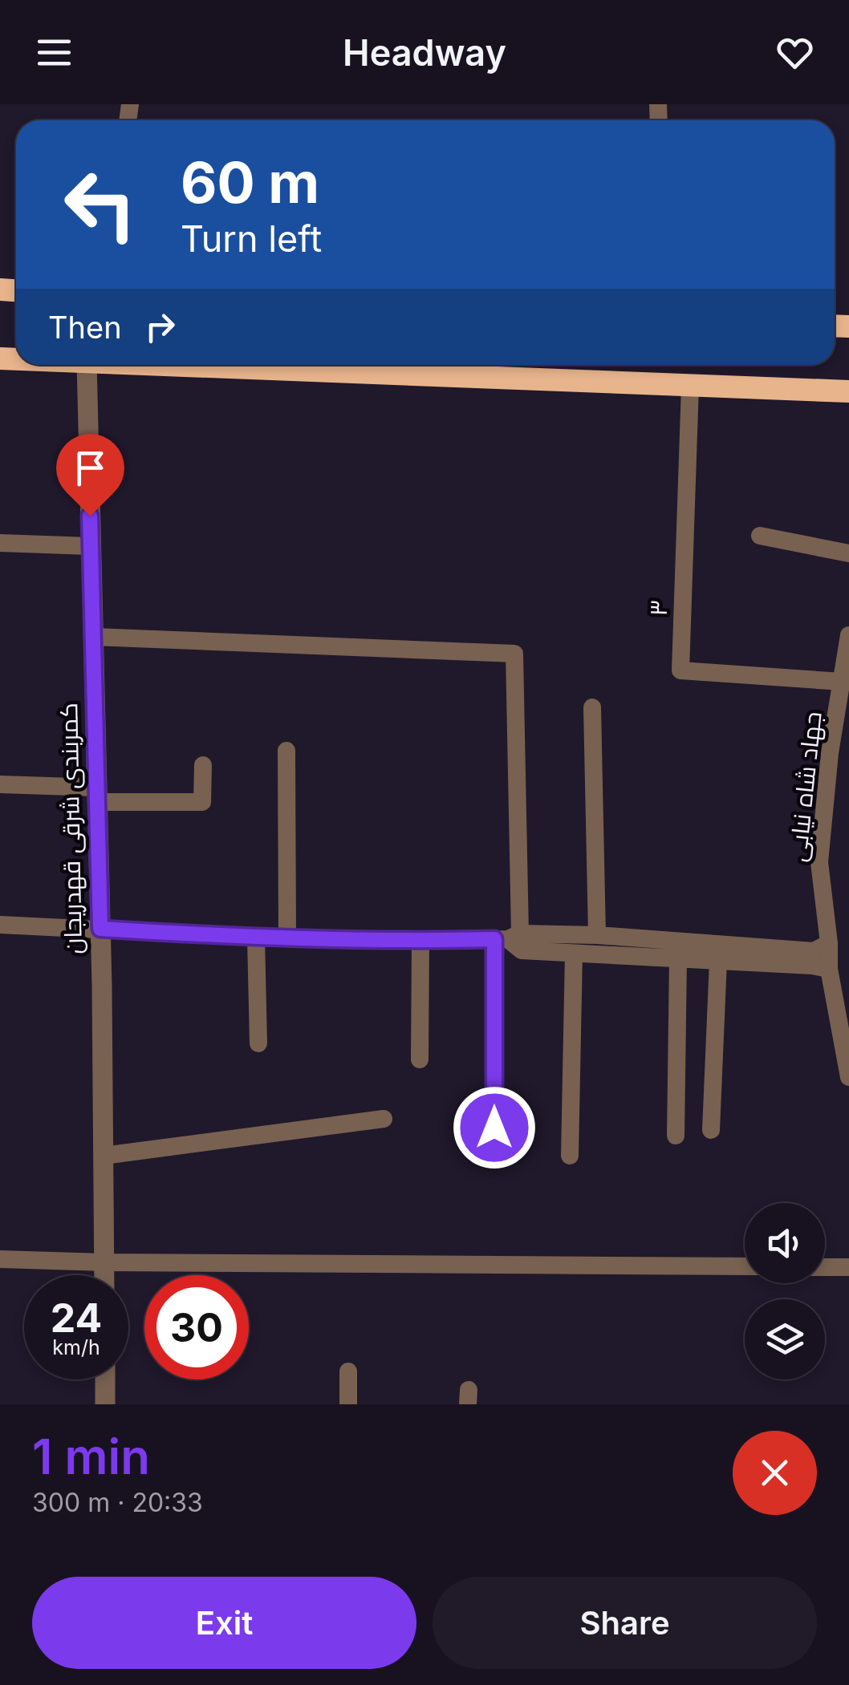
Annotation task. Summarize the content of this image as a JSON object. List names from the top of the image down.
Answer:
{
  "streets": {
    "street": ["۳", "جهاد شاه نیابی", "کمربندی شرقی قهدریجان"]
  },
  "crossings": [
    ["۳", "جهاد شاه نیابی"]
  ],
  "page": {
    "header": "Headway",
    "turn": ["60 m", "Turn left"],
    "then": "Then",
    "speed": "24 km/h",
    "limit": "30",
    "heading": ["1 min", "300 m · 20:33"],
    "buttons": ["Exit", "Share"]
  }
}
